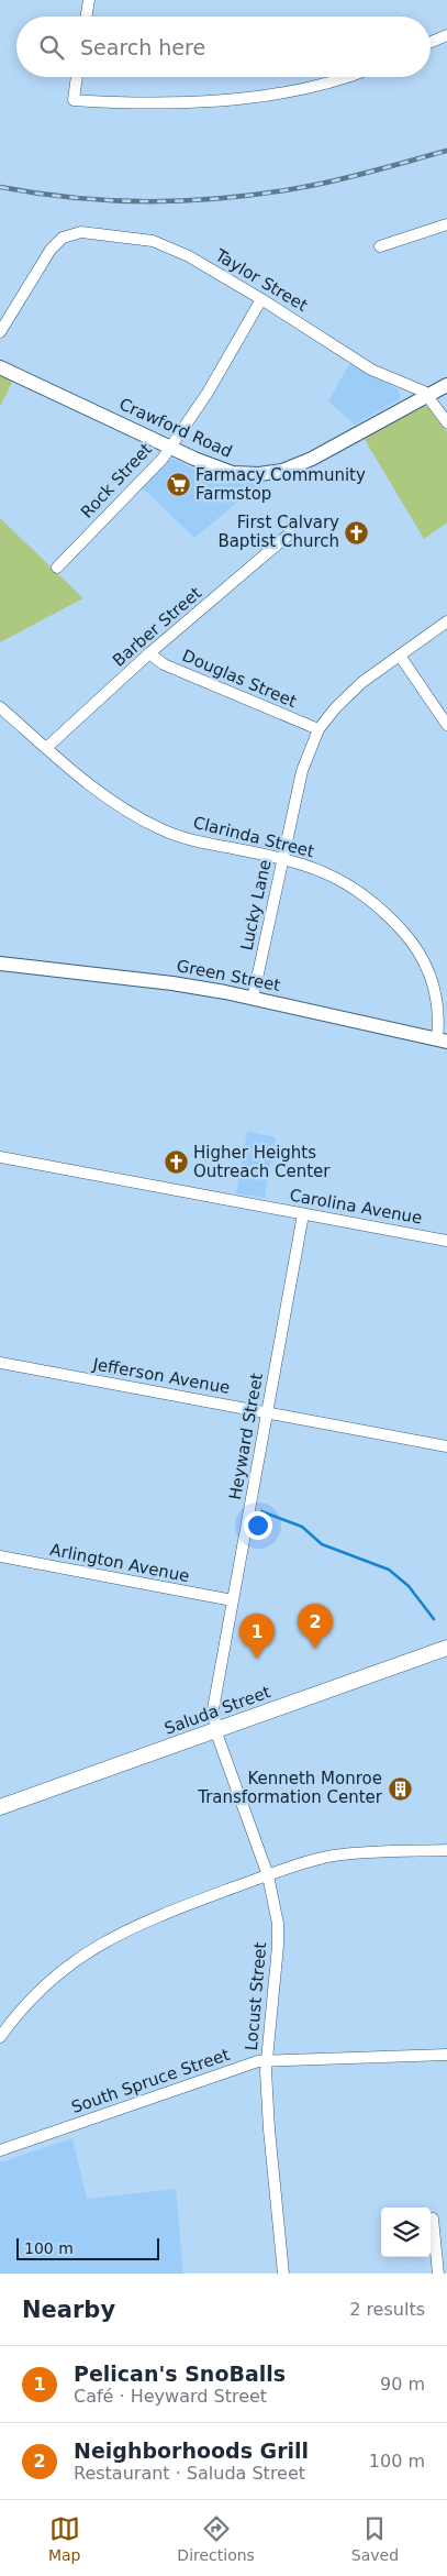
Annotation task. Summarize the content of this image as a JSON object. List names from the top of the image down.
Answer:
{
  "streets": {
    "main road": ["Saluda Street"],
    "street": [
      "Taylor Street",
      "Crawford Road",
      "Rock Street",
      "Barber Street",
      "Douglas Street",
      "Clarinda Street",
      "Lucky Lane",
      "Green Street",
      "Carolina Avenue",
      "Jefferson Avenue",
      "Heyward Street",
      "Arlington Avenue",
      "Locust Street",
      "South Spruce Street"
    ]
  },
  "crossings": [
    ["Taylor Street", "Crawford Road"],
    ["Taylor Street", "Rock Street"],
    ["Crawford Road", "Rock Street"],
    ["Barber Street", "Douglas Street"],
    ["Barber Street", "Clarinda Street"],
    ["Douglas Street", "Lucky Lane"],
    ["Clarinda Street", "Lucky Lane"],
    ["Clarinda Street", "Green Street"],
    ["Lucky Lane", "Green Street"],
    ["Carolina Avenue", "Heyward Street"],
    ["Jefferson Avenue", "Heyward Street"],
    ["Heyward Street", "Arlington Avenue"],
    ["Heyward Street", "Saluda Street"],
    ["Heyward Street", "Locust Street"],
    ["Saluda Street", "Locust Street"],
    ["Locust Street", "South Spruce Street"]
  ],
  "places": {
    "supermarket": ["Farmacy Community Farmstop"],
    "church": ["First Calvary Baptist Church", "Higher Heights Outreach Center"],
    "building": ["Kenneth Monroe Transformation Center"]
  },
  "scale_bar": "100 m",
  "page": {
    "search": "Search here",
    "pins": ["2", "1"],
    "scale": "100 m",
    "heading": ["Nearby", "2 results"],
    "list": [
      {
        "mark": "1",
        "name": "Pelican's SnoBalls",
        "note": "Café · Heyward Street",
        "value": "90 m"
      },
      {
        "mark": "2",
        "name": "Neighborhoods Grill",
        "note": "Restaurant · Saluda Street",
        "value": "100 m"
      }
    ],
    "nav": ["Map", "Directions", "Saved"]
  }
}
